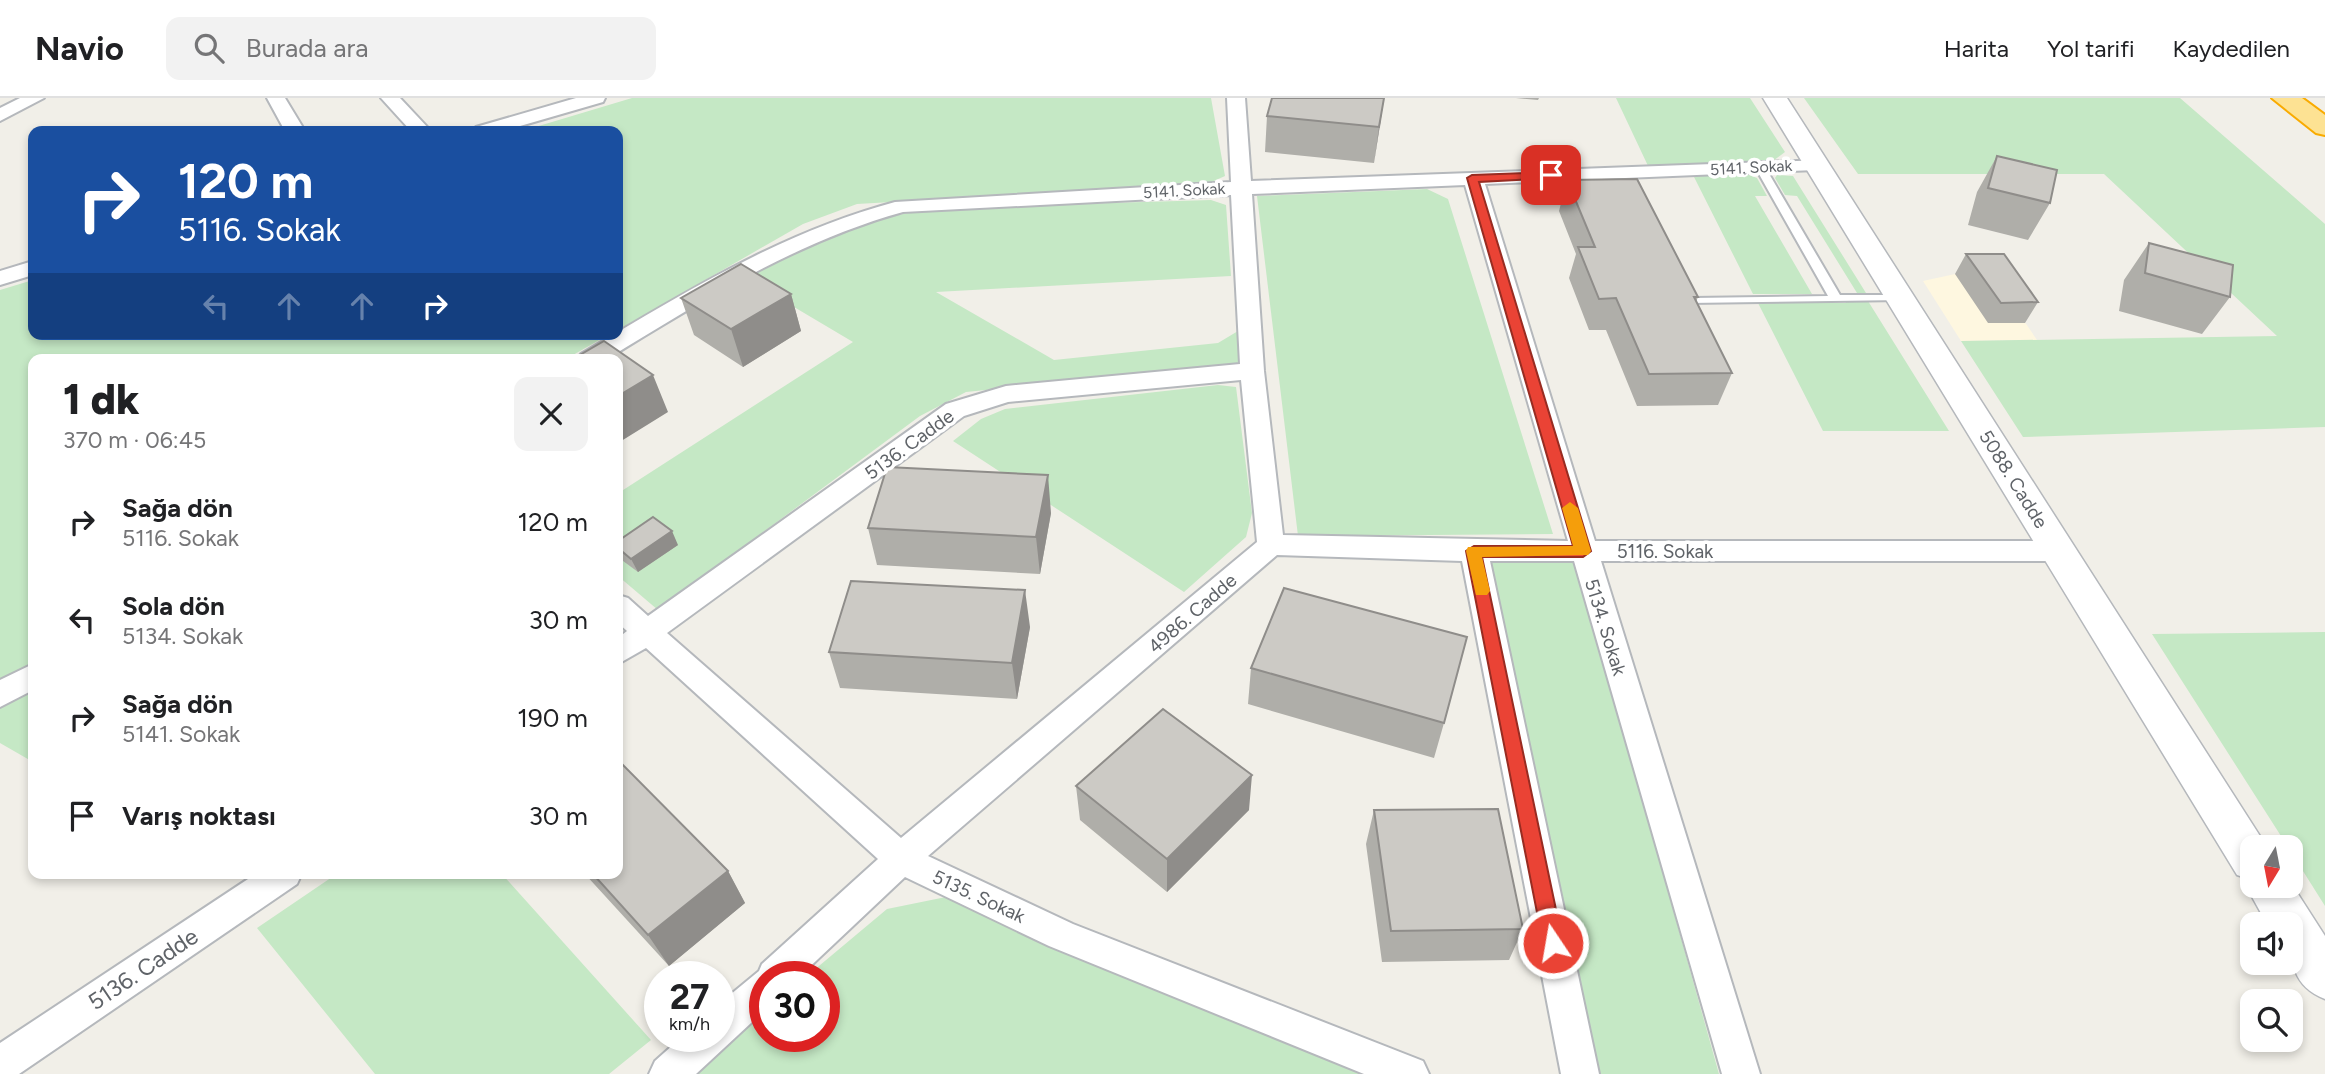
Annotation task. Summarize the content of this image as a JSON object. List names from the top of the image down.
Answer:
{
  "streets": {
    "street": [
      "5141. Sokak",
      "5136. Cadde",
      "5088. Cadde",
      "5116. Sokak",
      "4986. Cadde",
      "5134. Sokak",
      "5135. Sokak"
    ]
  },
  "crossings": [
    ["5141. Sokak", "5088. Cadde"],
    ["5141. Sokak", "5134. Sokak"],
    ["5136. Cadde", "5135. Sokak"],
    ["5088. Cadde", "5116. Sokak"],
    ["5116. Sokak", "4986. Cadde"],
    ["5116. Sokak", "5134. Sokak"],
    ["4986. Cadde", "5135. Sokak"]
  ],
  "north": "bottom",
  "page": {
    "header": "Navio",
    "search": "Burada ara",
    "nav": ["Harita", "Yol tarifi", "Kaydedilen"],
    "turn": ["120 m", "5116. Sokak"],
    "heading": ["1 dk", "370 m · 06:45"],
    "list": [
      {
        "name": "Sağa dön",
        "note": "5116. Sokak",
        "value": "120 m"
      },
      {
        "name": "Sola dön",
        "note": "5134. Sokak",
        "value": "30 m"
      },
      {
        "name": "Sağa dön",
        "note": "5141. Sokak",
        "value": "190 m"
      },
      {
        "name": "Varış noktası",
        "value": "30 m"
      }
    ],
    "speed": "27 km/h",
    "limit": "30"
  }
}
